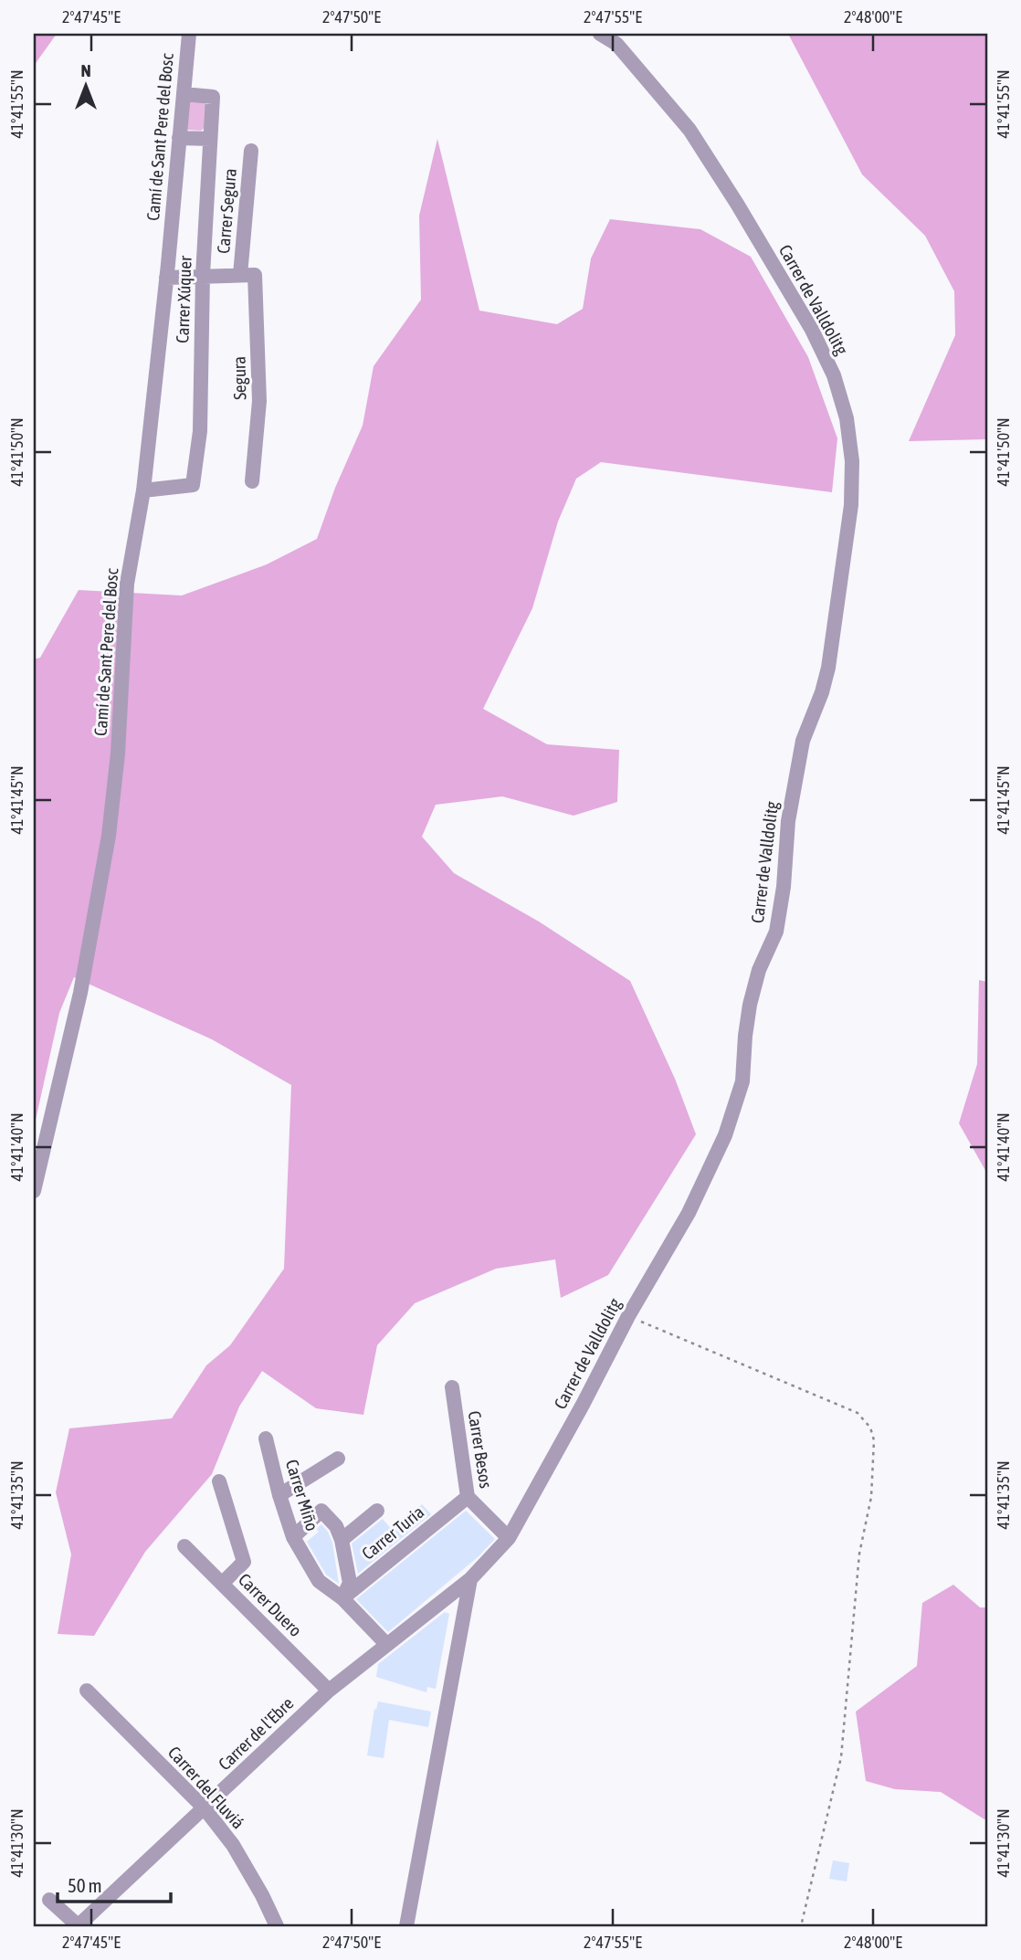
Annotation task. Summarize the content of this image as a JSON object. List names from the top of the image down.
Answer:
{
  "streets": {
    "street": [
      "Camí de Sant Pere del Bosc",
      "Carrer Segura",
      "Carrer Xúquer",
      "Carrer de Valldolitg",
      "Segura",
      "Carrer Besos",
      "Carrer Miño",
      "Carrer Turia",
      "Carrer Duero",
      "Carrer de l'Ebre",
      "Carrer del Fluviá"
    ]
  },
  "crossings": [
    ["Camí de Sant Pere del Bosc", "Carrer Xúquer"],
    ["Carrer Segura", "Segura"],
    ["Carrer de Valldolitg", "Carrer Besos"],
    ["Carrer de Valldolitg", "Carrer de l'Ebre"],
    ["Carrer Besos", "Carrer Turia"],
    ["Carrer Miño", "Carrer Turia"],
    ["Carrer Miño", "Carrer de l'Ebre"],
    ["Carrer Duero", "Carrer de l'Ebre"],
    ["Carrer de l'Ebre", "Carrer del Fluviá"]
  ],
  "scale_bar": "50 m",
  "north": "top",
  "coordinates": [
    "2°47'45\"E",
    "2°47'50\"E",
    "2°47'55\"E",
    "2°48'00\"E",
    "41°41'55\"N",
    "41°41'50\"N",
    "41°41'45\"N",
    "41°41'40\"N",
    "41°41'35\"N",
    "41°41'30\"N"
  ]
}
